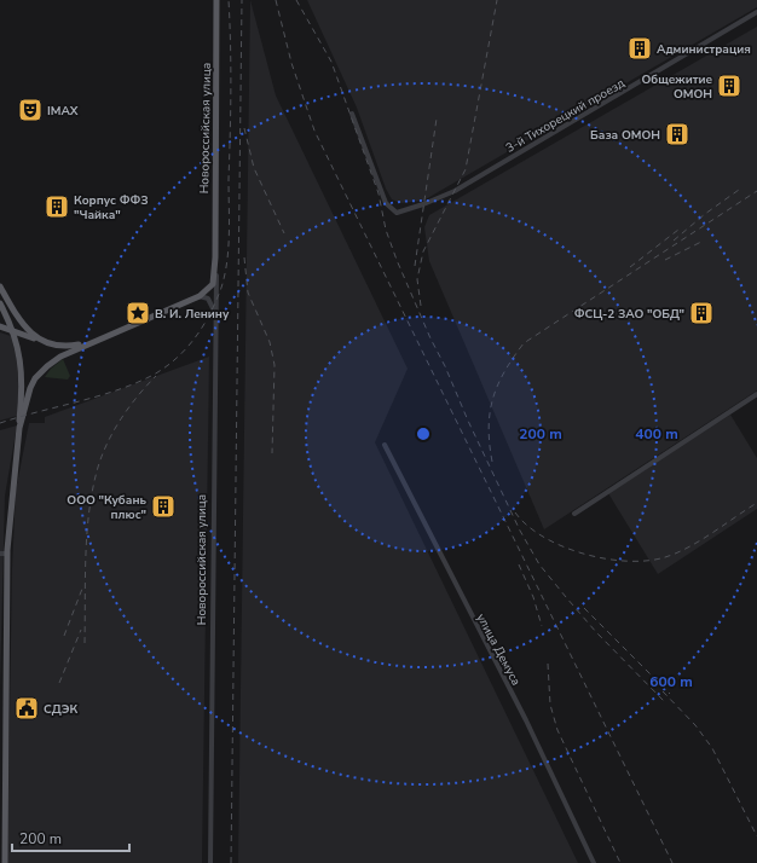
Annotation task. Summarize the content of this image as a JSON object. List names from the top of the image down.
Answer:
{
  "streets": {
    "main road": ["Новороссийская улица"],
    "street": ["3-й Тихорецкий проезд", "улица Демуса"]
  },
  "places": {
    "building": [
      "Администрация",
      "Общежитие ОМОН",
      "База ОМОН",
      "Корпус ФФЗ \"Чайка\"",
      "ФСЦ-2 ЗАО \"ОБД\"",
      "ООО \"Кубань плюс\""
    ],
    "theatre": ["IMAX"],
    "place": ["В. И. Ленину"],
    "public building": ["СДЭК"]
  },
  "scale_bar": "200 m",
  "rings": ["200 m", "400 m", "600 m"]
}
